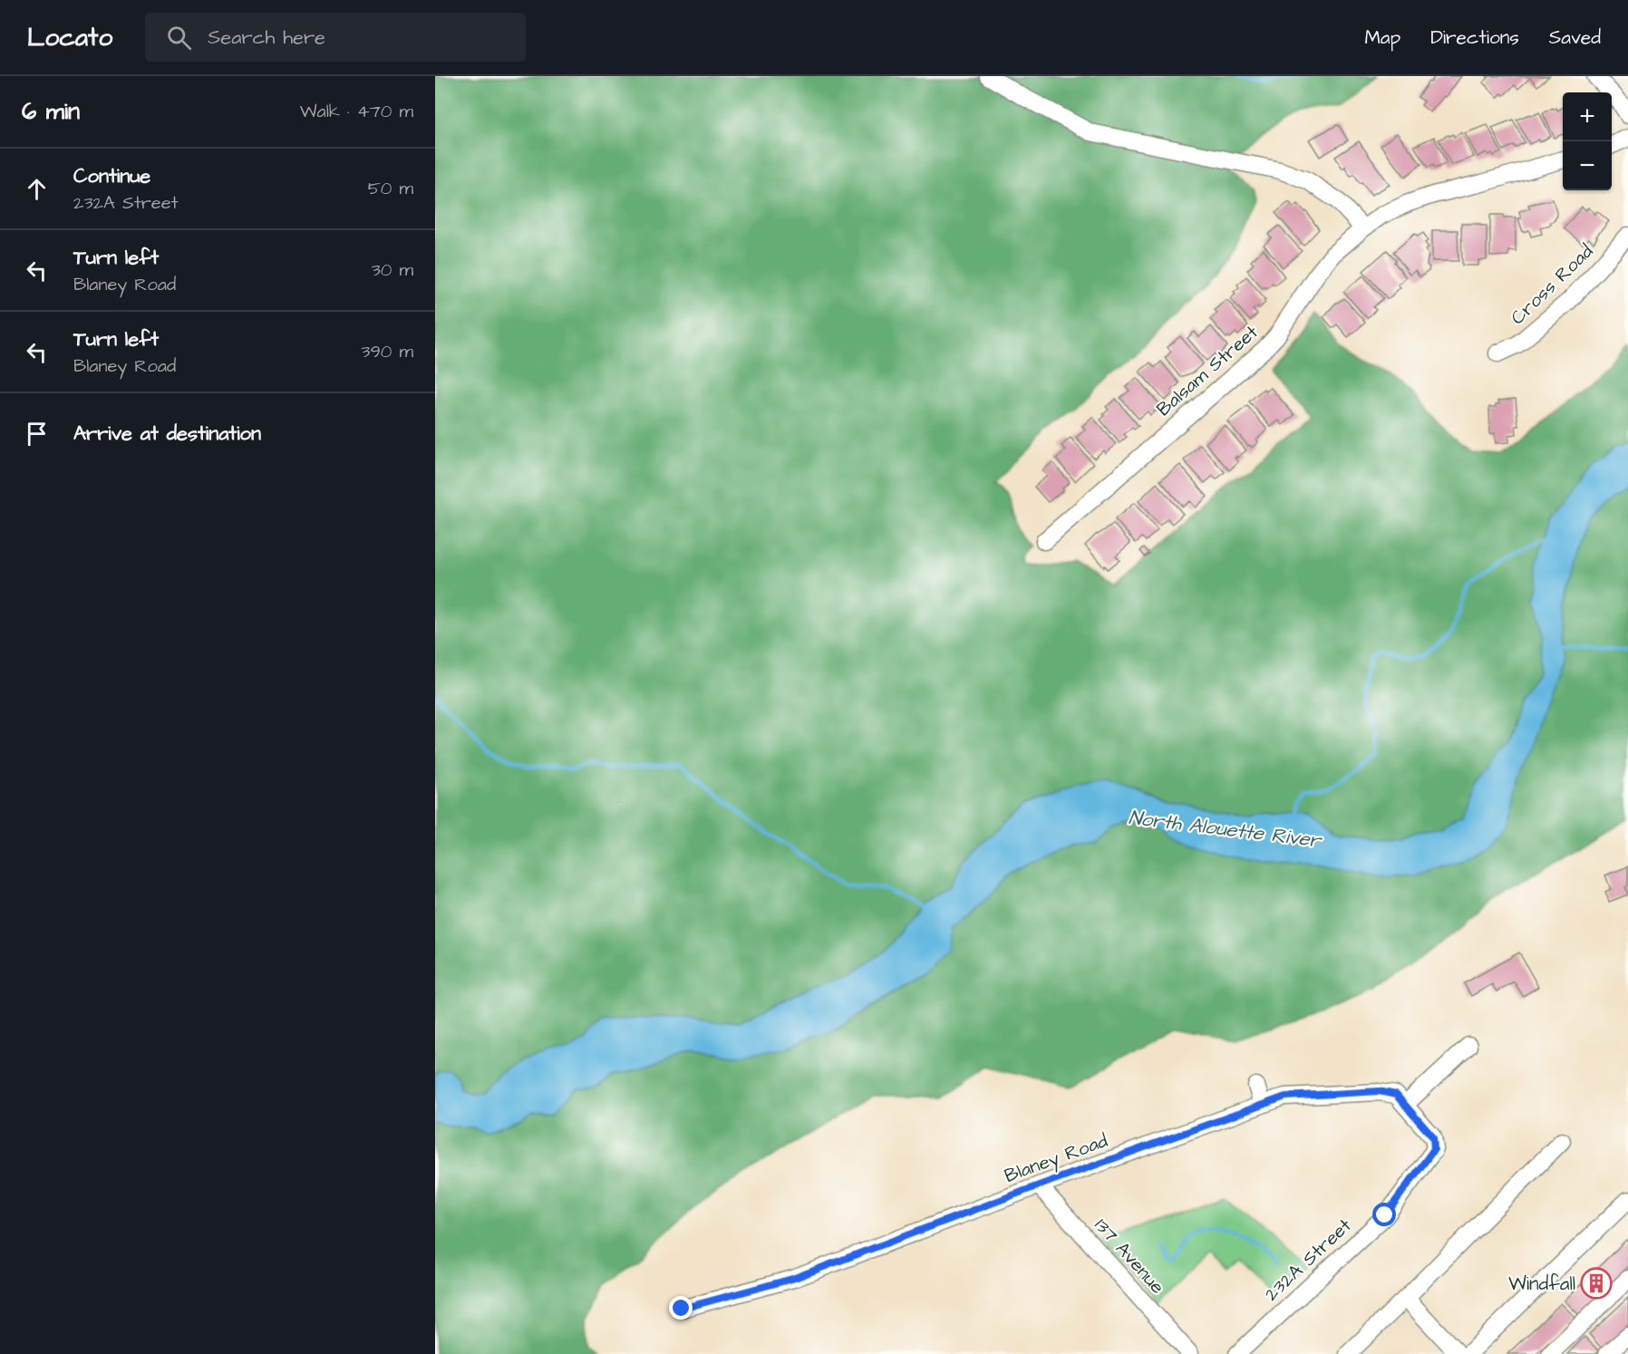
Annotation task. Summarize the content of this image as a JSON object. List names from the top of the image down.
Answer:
{
  "streets": {
    "street": [
      "Cross Road",
      "Balsam Street",
      "Blaney Road",
      "137 Avenue",
      "232A Street"
    ]
  },
  "crossings": [
    ["Blaney Road", "137 Avenue"],
    ["Blaney Road", "232A Street"]
  ],
  "water": ["North Alouette River"],
  "places": {
    "building": ["Windfall"]
  },
  "page": {
    "header": "Locato",
    "search": "Search here",
    "nav": ["Map", "Directions", "Saved"],
    "heading": ["6 min", "Walk · 470 m"],
    "map_buttons": ["+", "−"],
    "list": [
      ["Continue", "232A Street", "50 m"],
      ["Turn left", "Blaney Road", "30 m"],
      ["Turn left", "Blaney Road", "390 m"],
      "Arrive at destination"
    ]
  }
}
